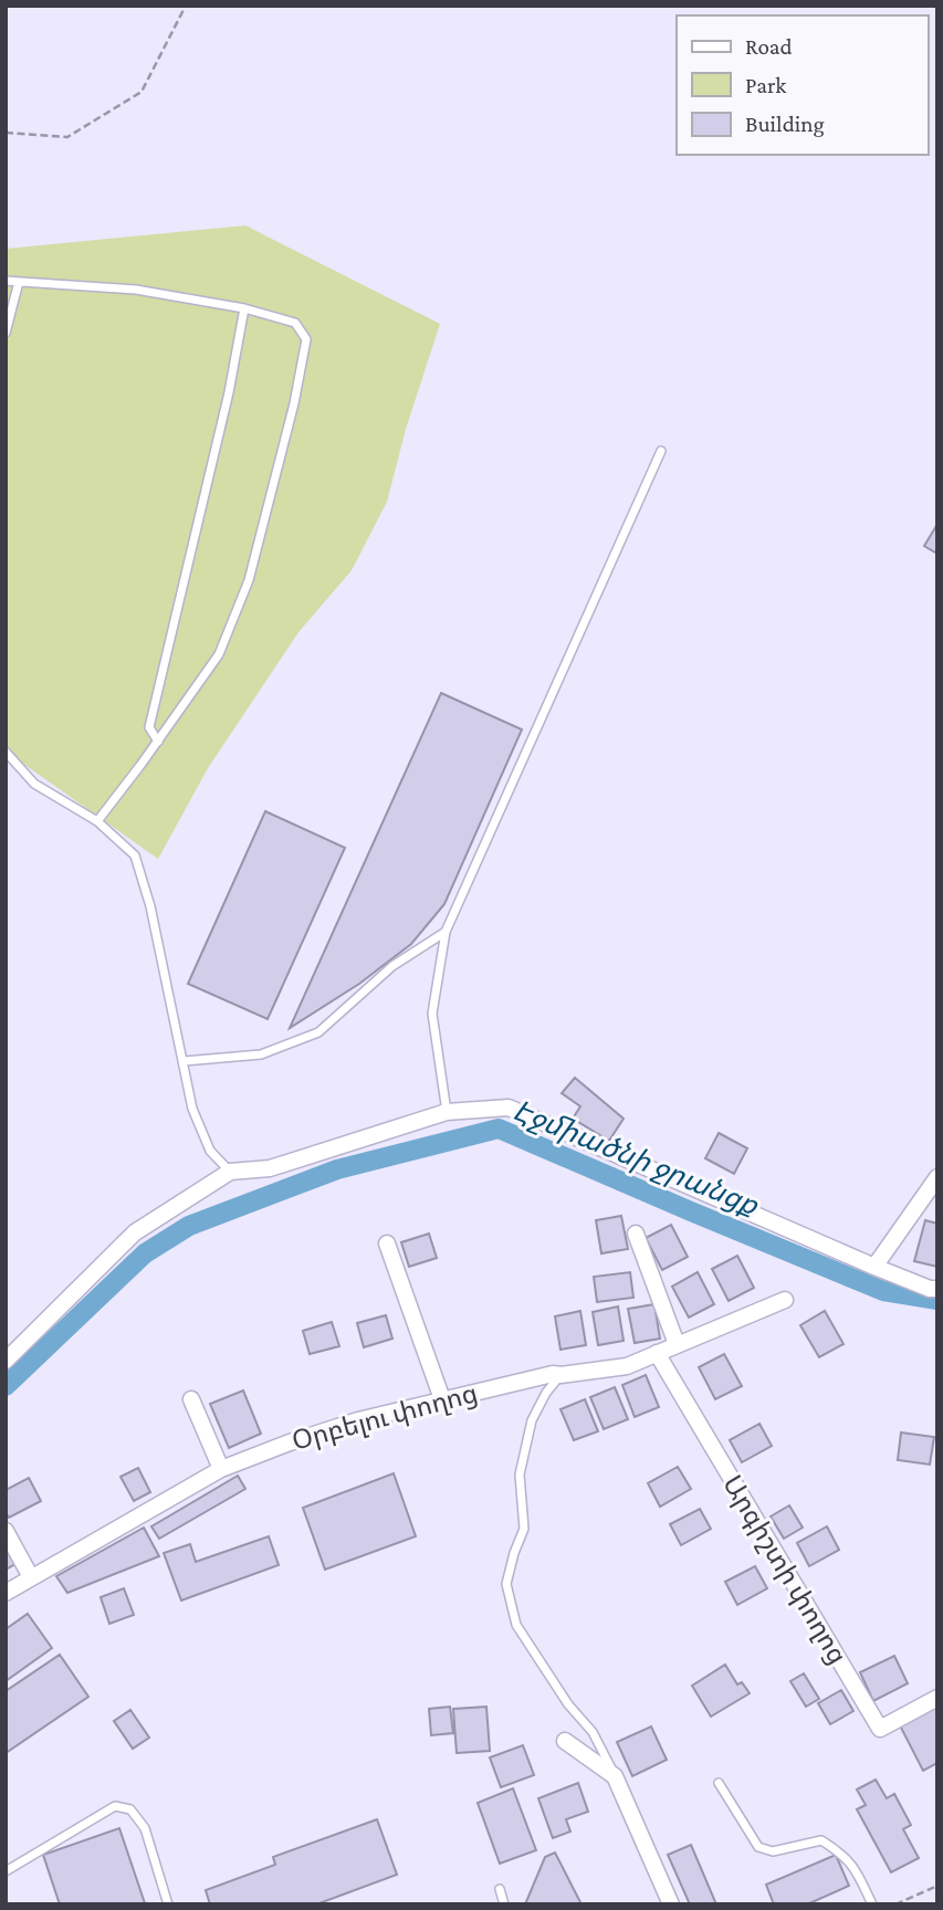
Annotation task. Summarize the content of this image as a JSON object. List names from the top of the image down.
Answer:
{
  "streets": {
    "street": ["Օրբելու փողոց", "Արգիշտի փողոց"]
  },
  "crossings": [
    ["Օրբելու փողոց", "Արգիշտի փողոց"]
  ],
  "water": ["Էջմիածնի ջրանցք"],
  "legend": ["Road", "Park", "Building"]
}
